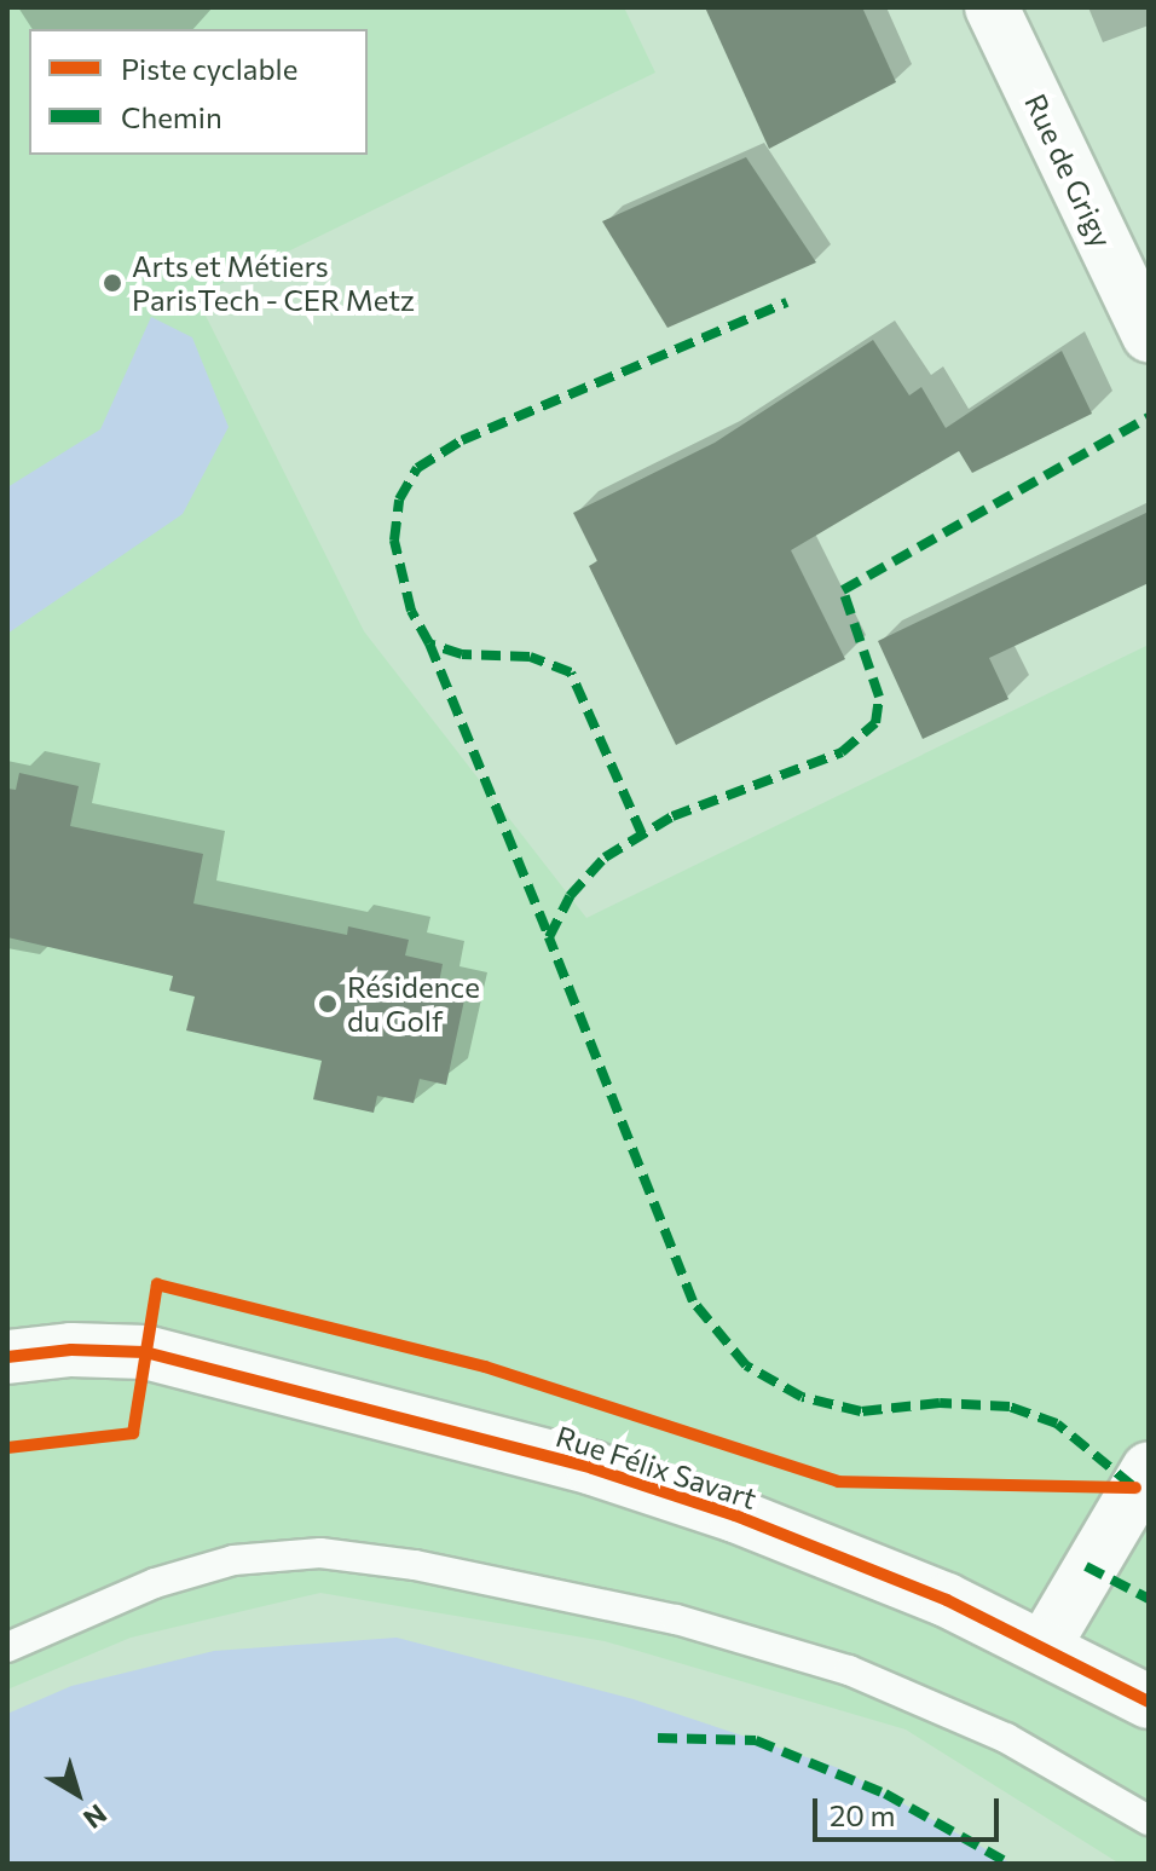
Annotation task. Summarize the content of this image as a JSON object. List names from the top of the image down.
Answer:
{
  "streets": {
    "street": ["Rue de Grigy", "Rue Félix Savart"]
  },
  "places": ["Arts et Métiers ParisTech - CER Metz", "Résidence du Golf"],
  "legend": ["Piste cyclable", "Chemin"],
  "scale_bar": "20 m",
  "north": "bottom right"
}
